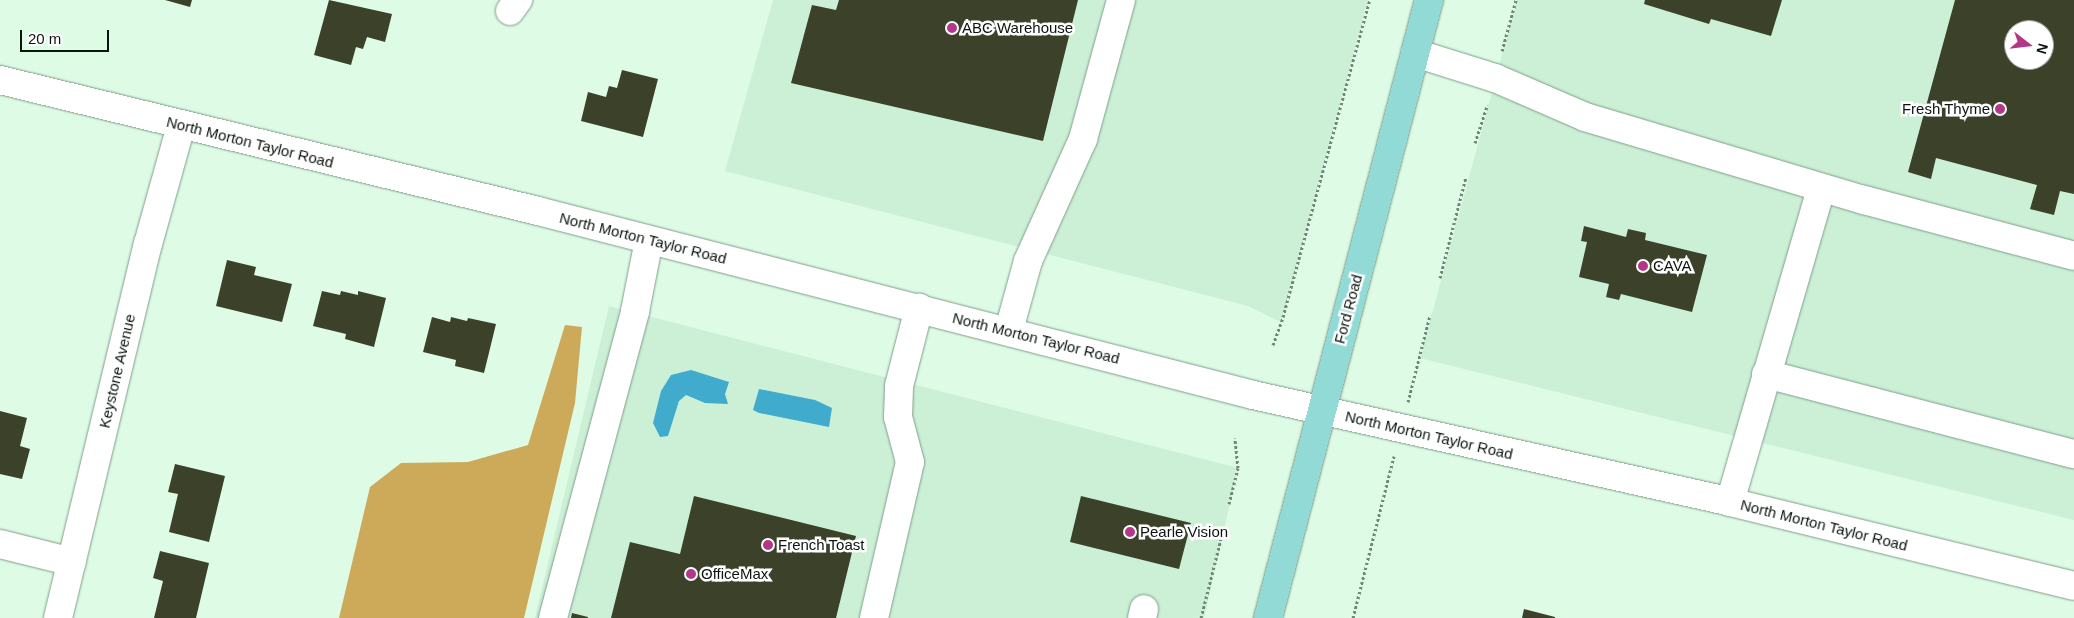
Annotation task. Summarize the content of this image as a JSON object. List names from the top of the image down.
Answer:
{
  "streets": {
    "main road": ["Ford Road"],
    "street": ["North Morton Taylor Road", "Keystone Avenue"]
  },
  "crossings": [
    ["North Morton Taylor Road", "Ford Road"],
    ["North Morton Taylor Road", "Keystone Avenue"]
  ],
  "places": [
    "ABC Warehouse",
    "Fresh Thyme",
    "CAVA",
    "Pearle Vision",
    "French Toast",
    "OfficeMax"
  ],
  "scale_bar": "20 m",
  "north": "right"
}
